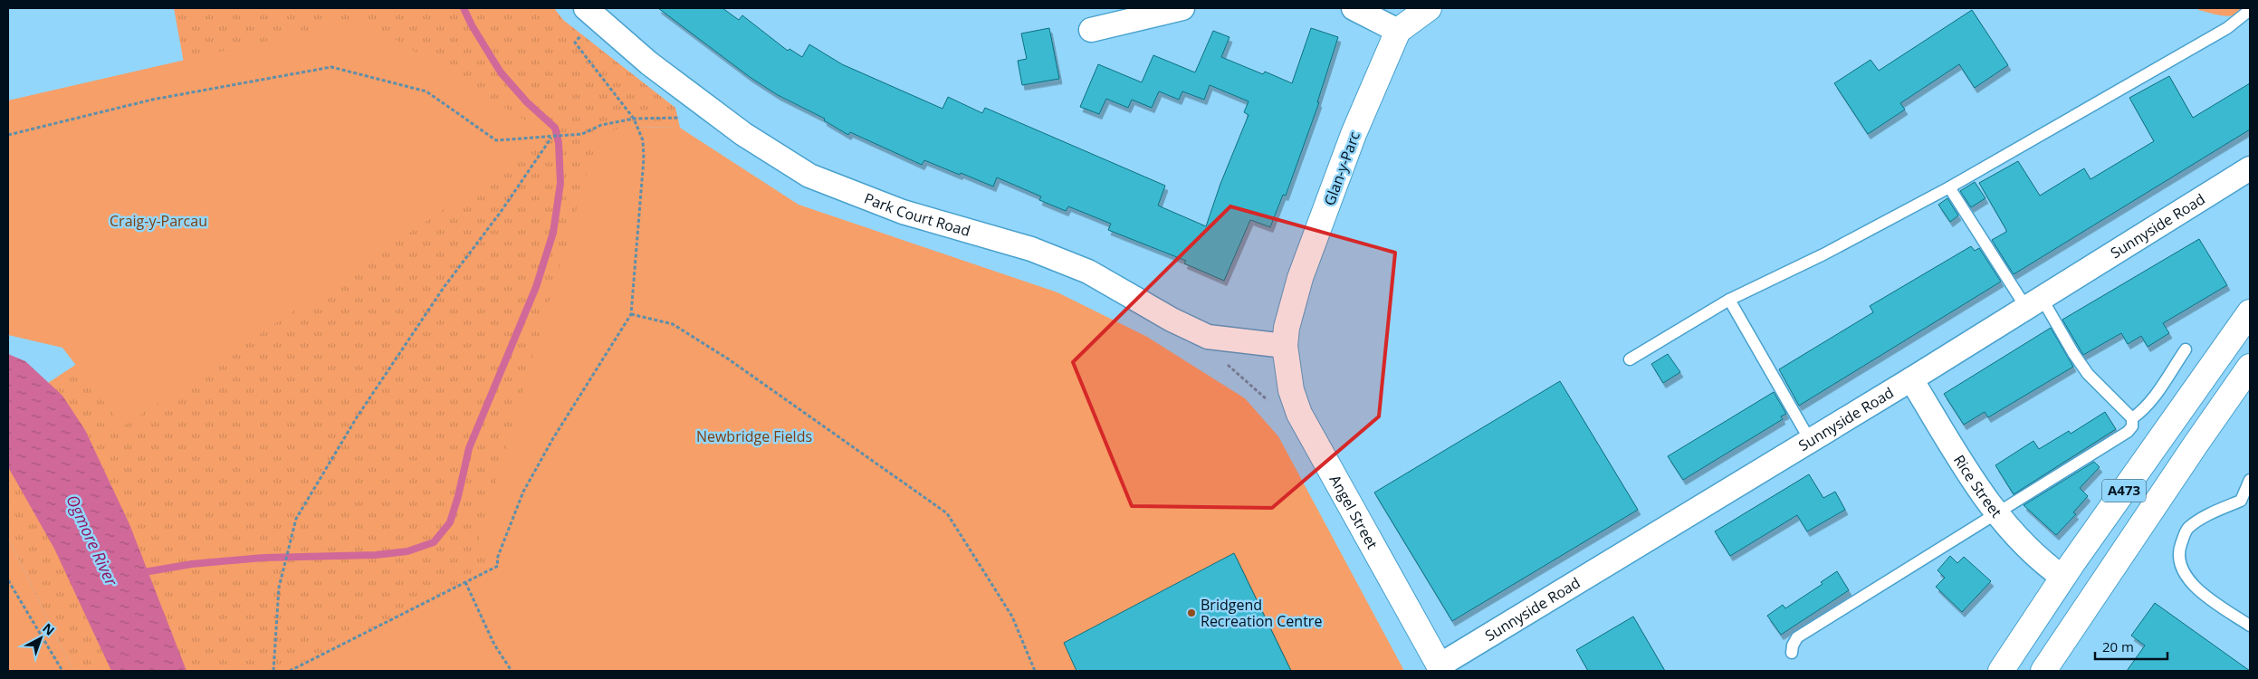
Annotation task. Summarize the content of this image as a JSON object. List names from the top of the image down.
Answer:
{
  "streets": {
    "main road": ["Glan-y-Parc", "A473", "Angel Street"],
    "street": ["Park Court Road", "Sunnyside Road", "Rice Street"]
  },
  "crossings": [
    ["Glan-y-Parc", "Park Court Road"],
    ["Glan-y-Parc", "Angel Street"],
    ["Park Court Road", "Angel Street"],
    ["Sunnyside Road", "Rice Street"],
    ["Sunnyside Road", "Angel Street"],
    ["Rice Street", "A473"]
  ],
  "water": ["Ogmore River"],
  "parks": ["Craig-y-Parcau", "Newbridge Fields"],
  "places": ["Bridgend Recreation Centre"],
  "scale_bar": "20 m",
  "north": "top right"
}
